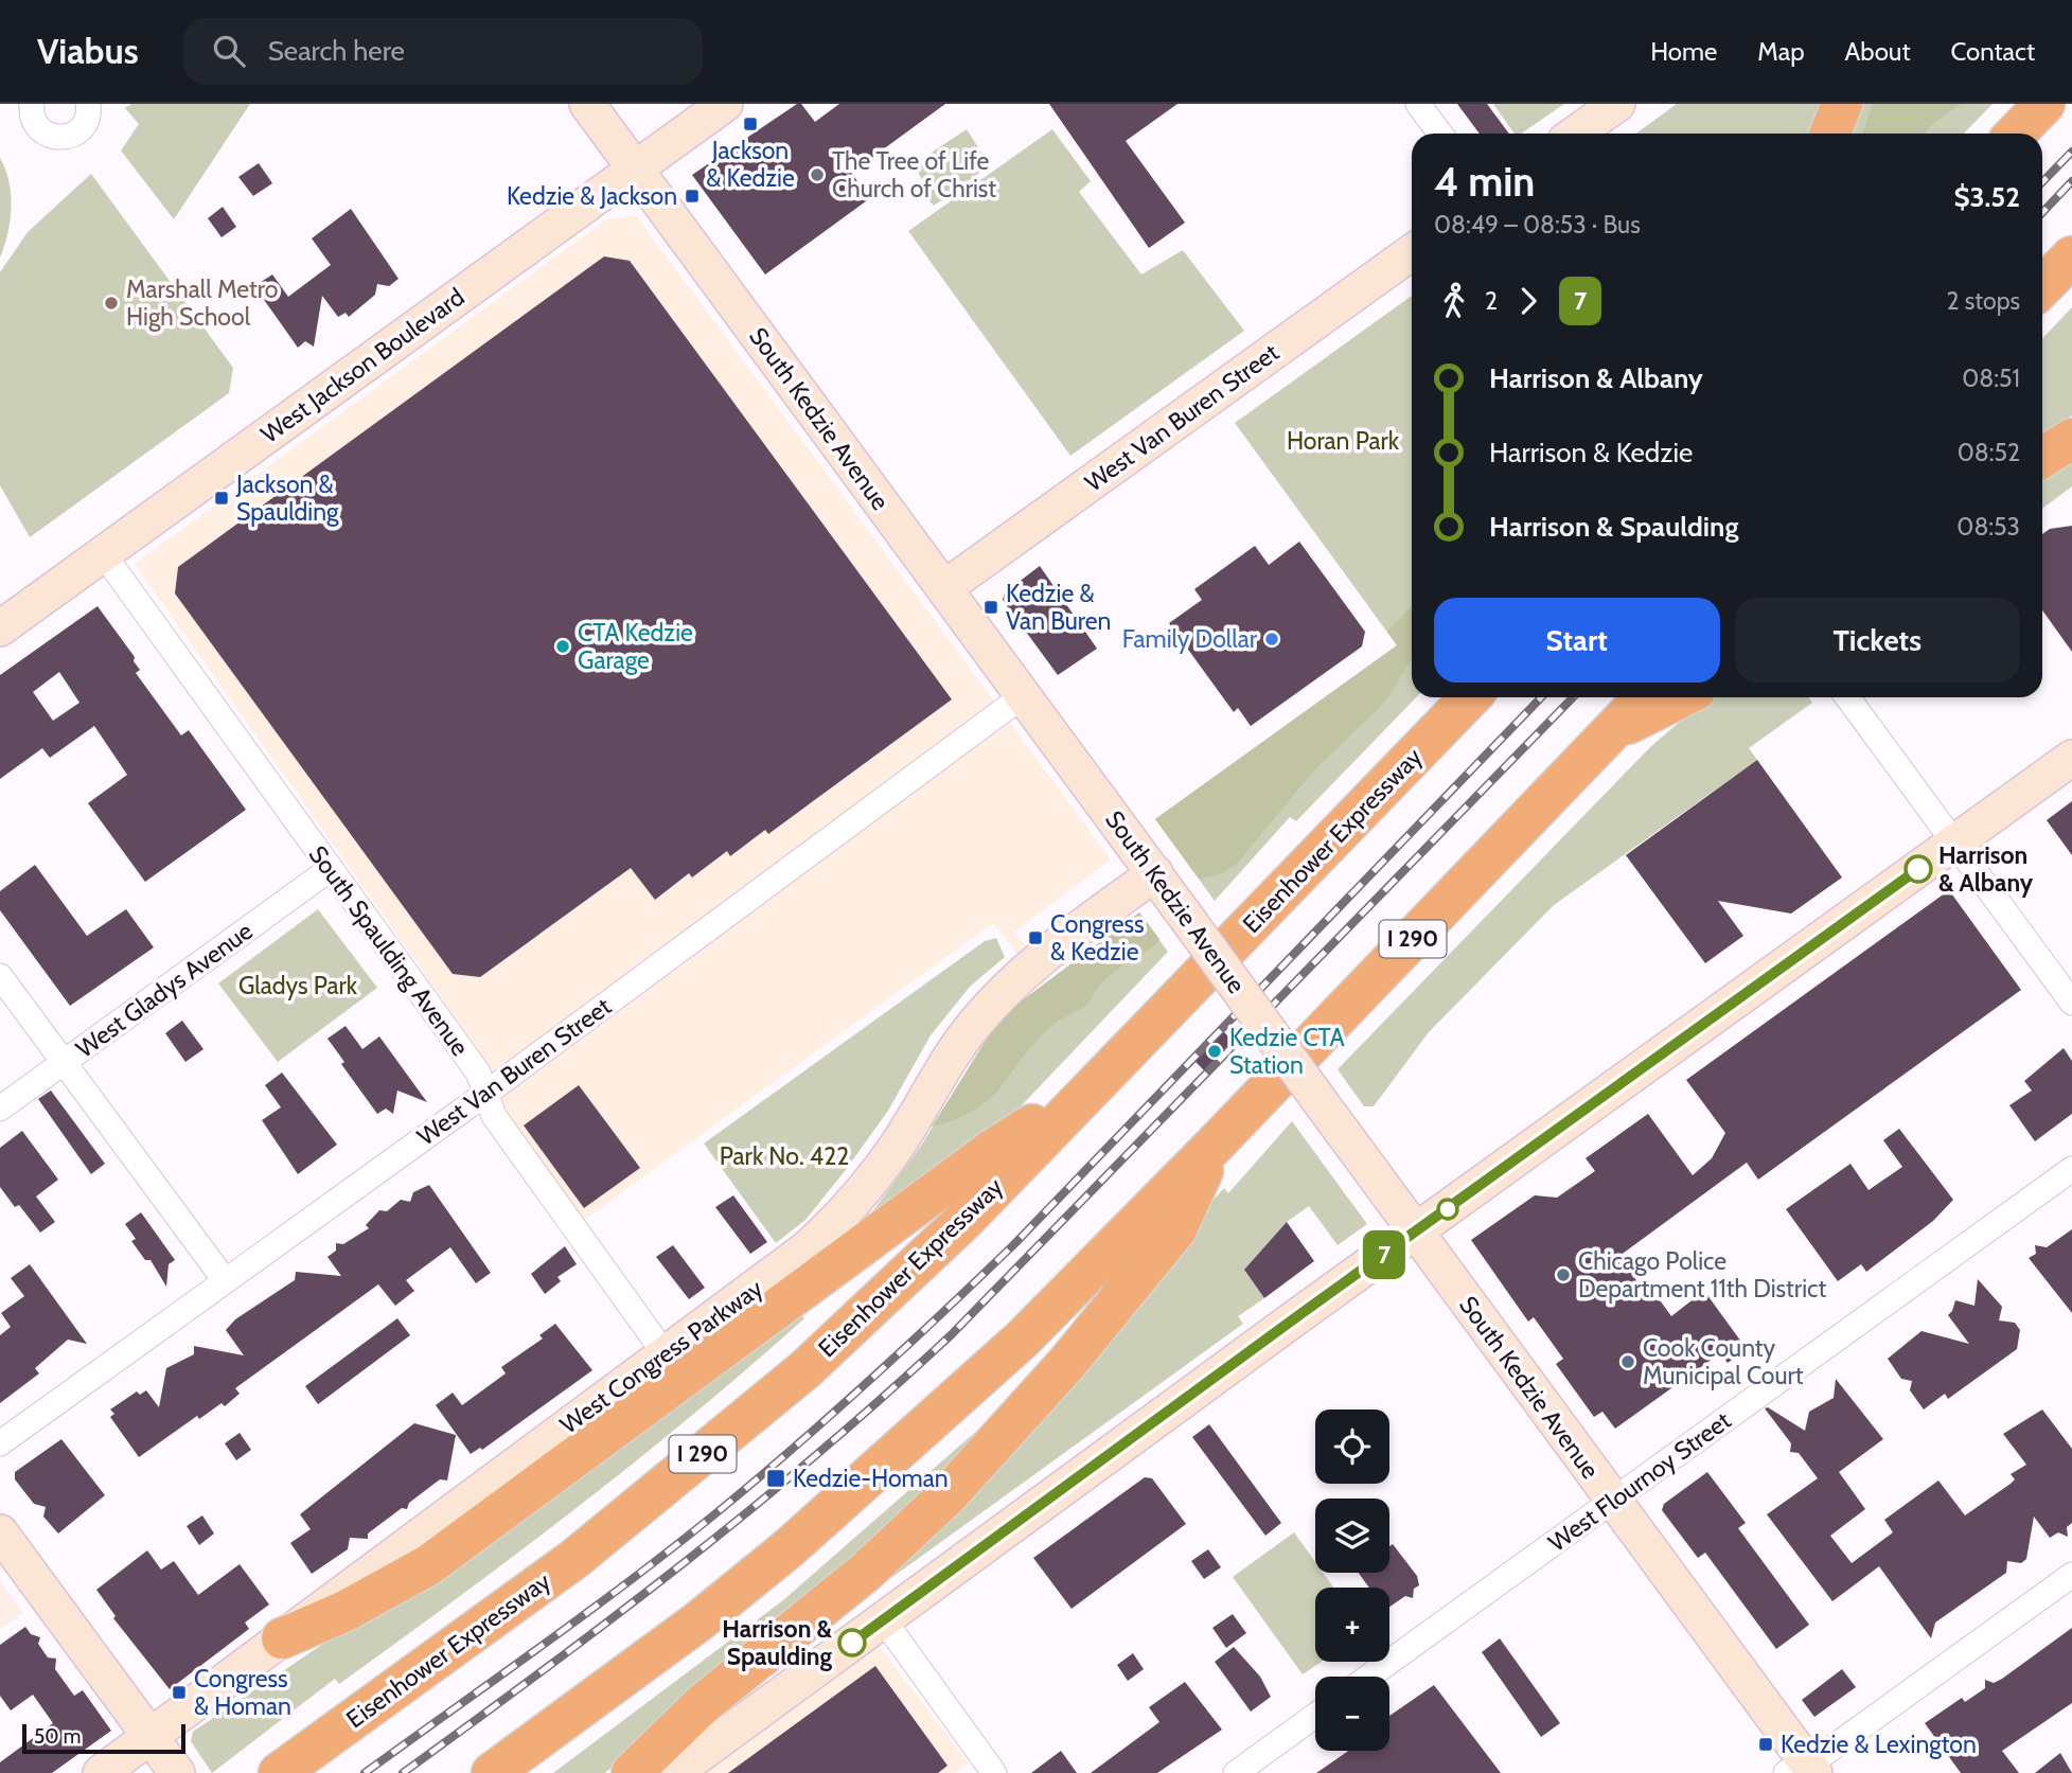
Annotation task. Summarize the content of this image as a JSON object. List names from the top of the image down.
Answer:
{
  "streets": {
    "highway": ["Eisenhower Expressway", "I 290"],
    "street": [
      "West Jackson Boulevard",
      "West Van Buren Street",
      "South Kedzie Avenue",
      "South Spaulding Avenue",
      "West Gladys Avenue",
      "West Congress Parkway",
      "West Flournoy Street"
    ]
  },
  "crossings": [
    ["West Jackson Boulevard", "South Kedzie Avenue"],
    ["West Jackson Boulevard", "South Spaulding Avenue"],
    ["West Van Buren Street", "South Kedzie Avenue"],
    ["West Van Buren Street", "South Spaulding Avenue"],
    ["South Kedzie Avenue", "West Congress Parkway"],
    ["South Kedzie Avenue", "West Flournoy Street"],
    ["South Spaulding Avenue", "West Gladys Avenue"],
    ["South Spaulding Avenue", "West Congress Parkway"]
  ],
  "parks": ["Horan Park", "Gladys Park", "Park No. 422"],
  "places": {
    "transit": [
      "Jackson & Kedzie",
      "Kedzie & Jackson",
      "Jackson & Spaulding",
      "Kedzie & Van Buren",
      "Congress & Kedzie",
      "Kedzie-Homan",
      "Congress & Homan",
      "Kedzie & Lexington"
    ],
    "other": [
      "The Tree of Life Church of Christ",
      "Marshall Metro High School",
      "Family Dollar",
      "CTA Kedzie Garage",
      "Harrison & Albany",
      "Kedzie CTA Station",
      "Chicago Police Department 11th District",
      "Cook County Municipal Court",
      "Harrison & Spaulding"
    ]
  },
  "lines": ["bus line 7"],
  "scale_bar": "50 m",
  "page": {
    "header": "Viabus",
    "search": "Search here",
    "nav": [
      "Home",
      "Map",
      "About",
      "Contact"
    ],
    "on_map": "7",
    "heading": ["4 min", "08:49 – 08:53 · Bus", "$3.52"],
    "legs": ["2", "7", "2 stops"],
    "list": [
      {
        "name": "Harrison & Albany",
        "value": "08:51"
      },
      {
        "name": "Harrison & Kedzie",
        "value": "08:52"
      },
      {
        "name": "Harrison & Spaulding",
        "value": "08:53"
      }
    ],
    "buttons": ["Start", "Tickets"],
    "map_buttons": ["+", "−"],
    "scale": "50 m"
  }
}
